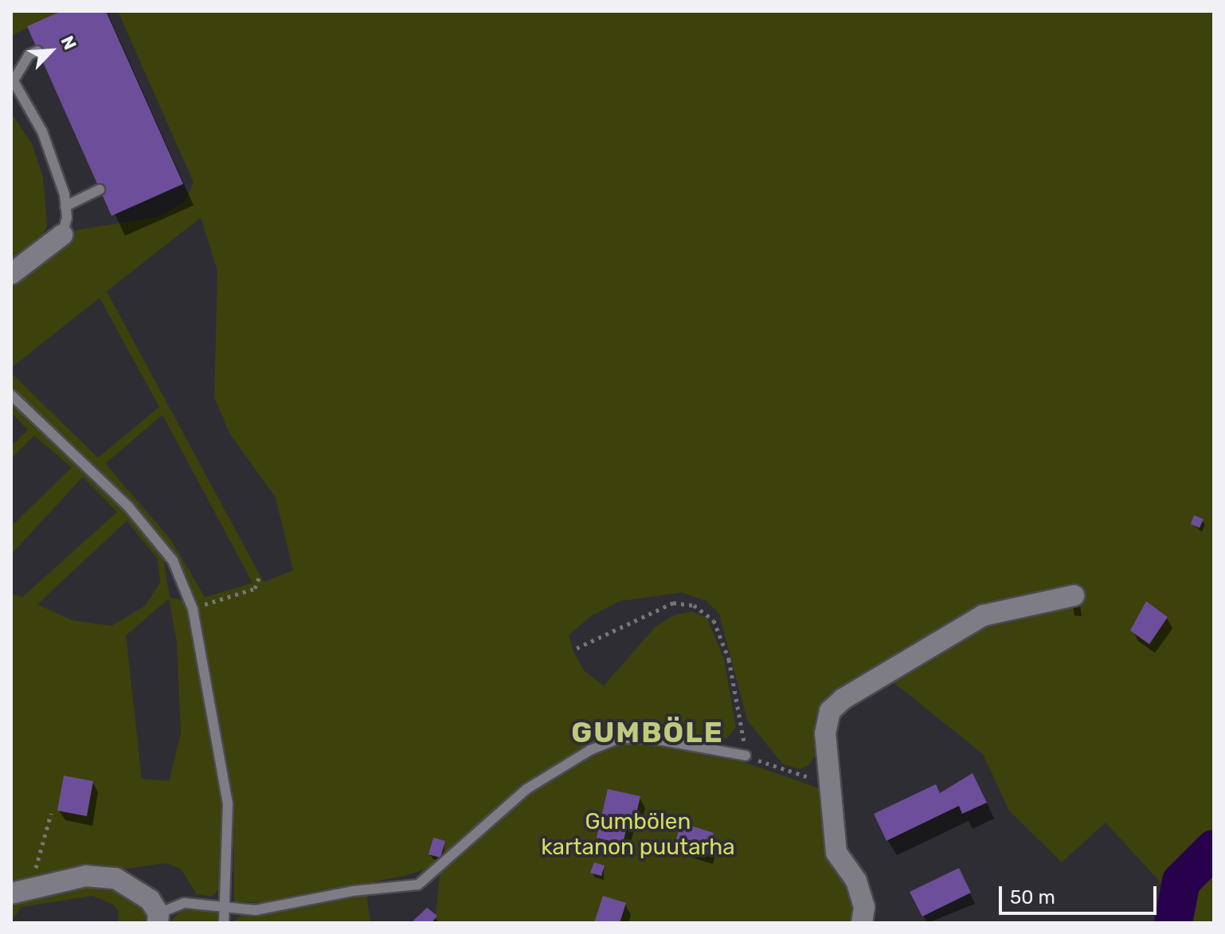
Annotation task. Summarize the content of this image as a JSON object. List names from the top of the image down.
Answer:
{
  "districts": ["GUMBÖLE"],
  "parks": ["Gumbölen kartanon puutarha"],
  "scale_bar": "50 m",
  "north": "top right"
}
